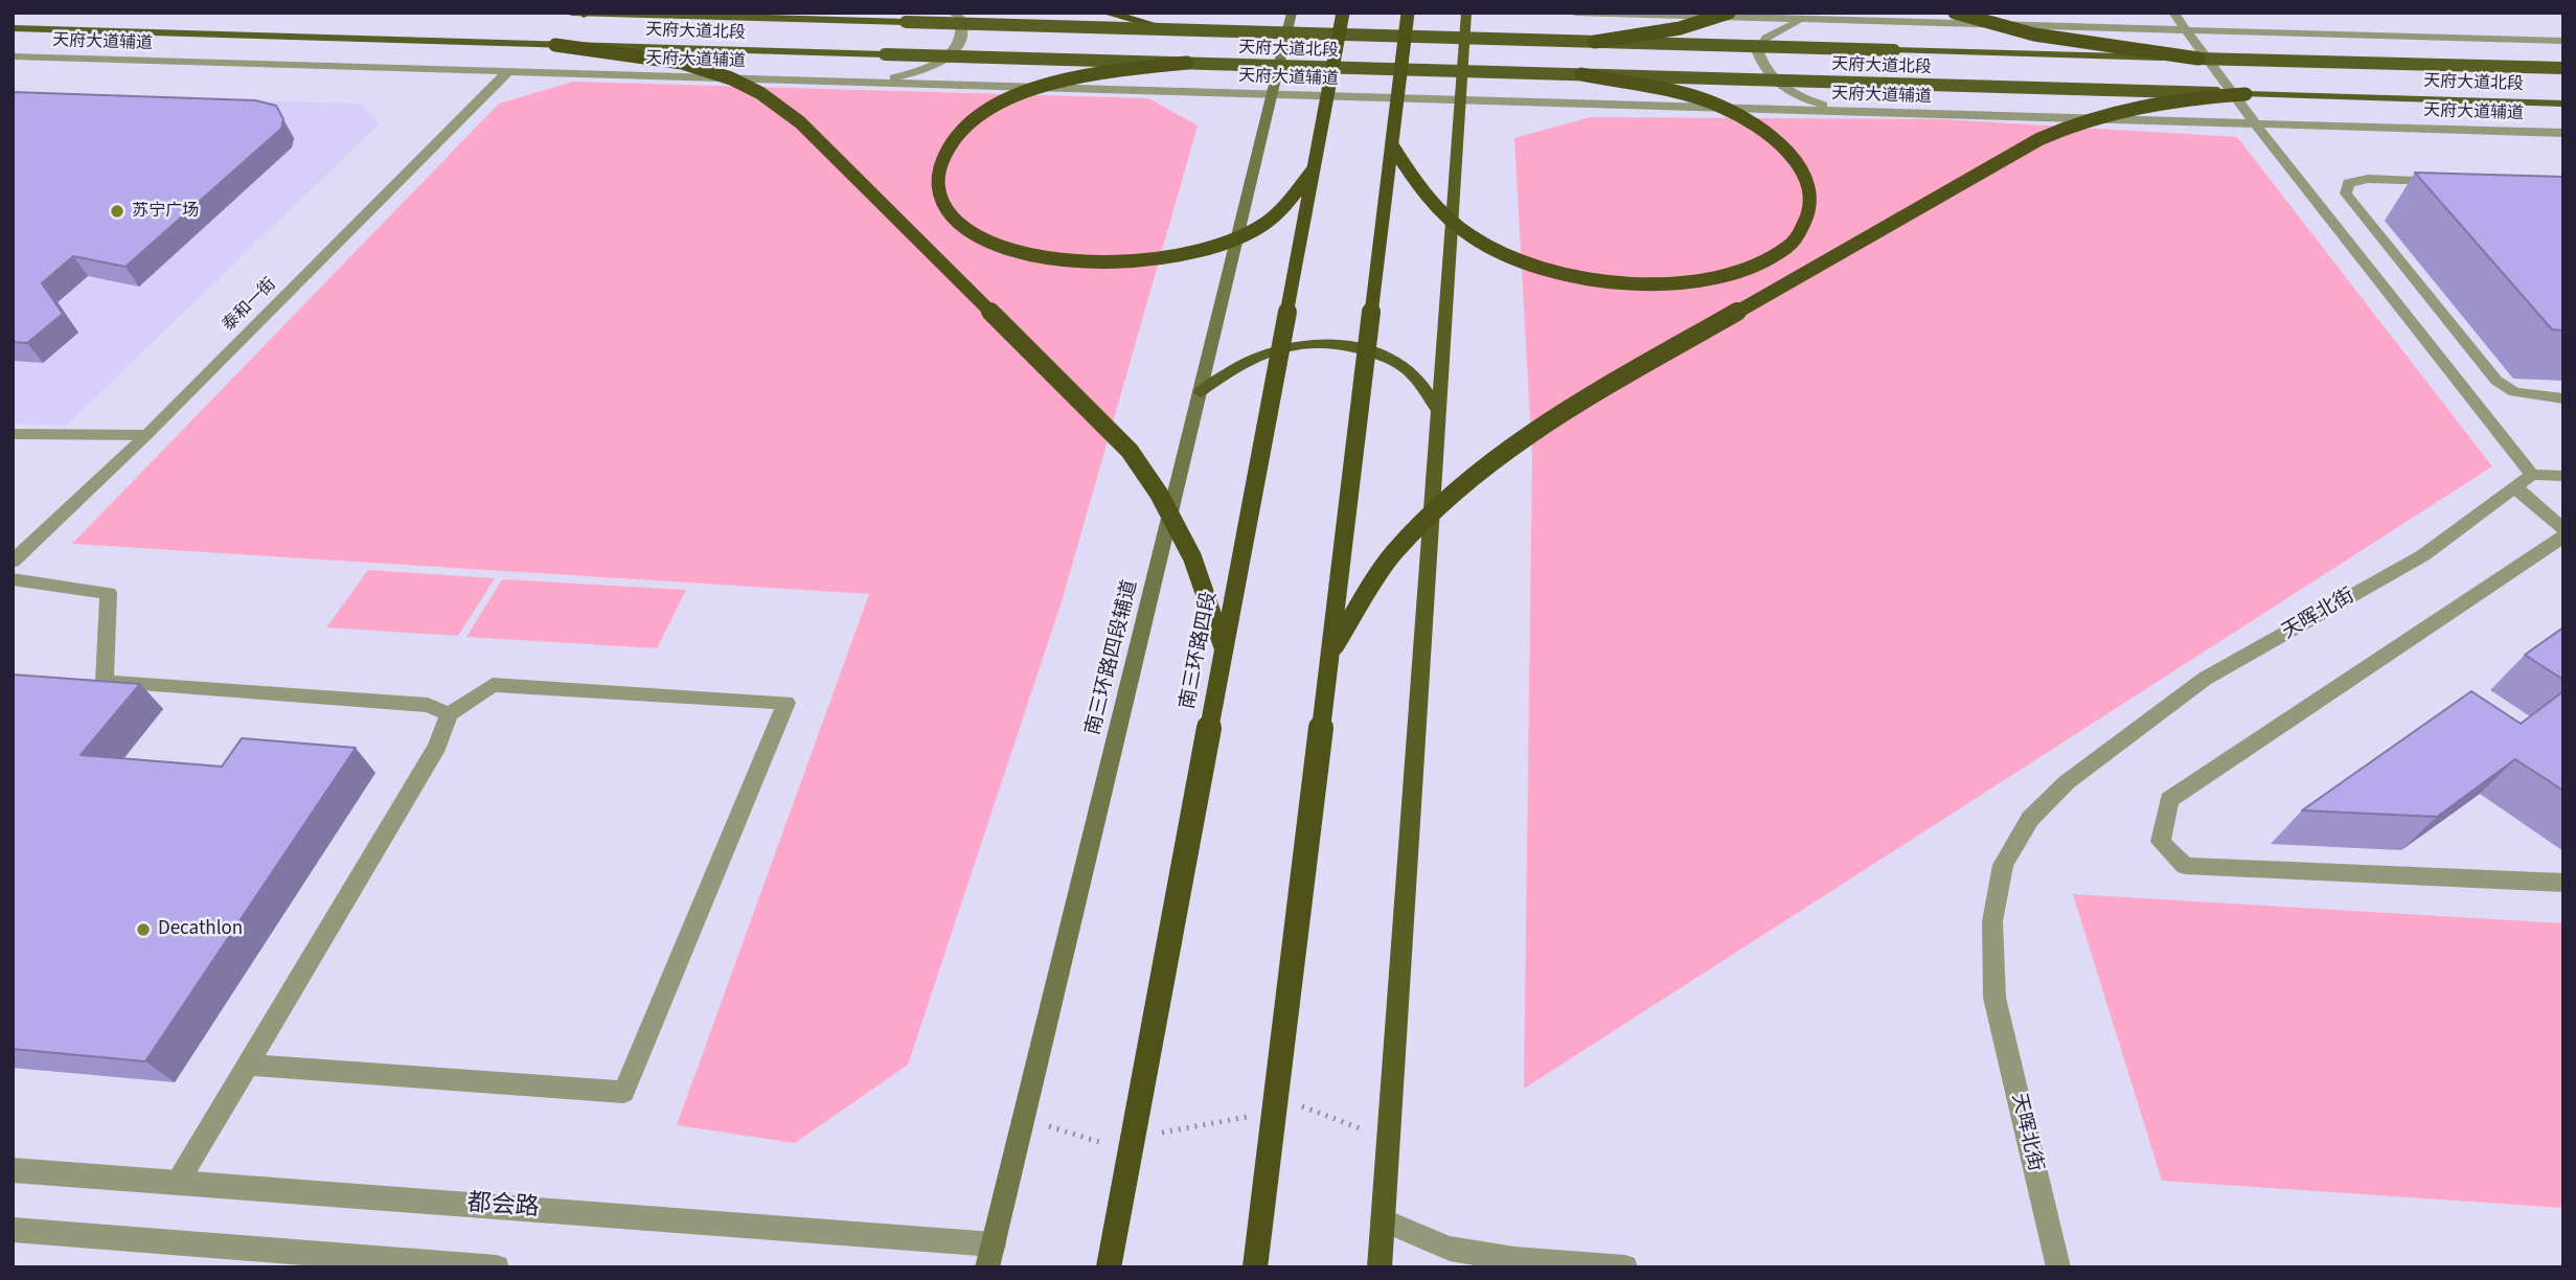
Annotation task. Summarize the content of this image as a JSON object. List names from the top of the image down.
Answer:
{
  "streets": {
    "highway": ["南三环路四段"],
    "main road": ["天府大道北段", "南三环路四段辅道"],
    "street": [
      "天府大道辅道",
      "泰和一街",
      "天晖北街",
      "都会路"
    ]
  },
  "crossings": [
    ["天府大道辅道", "泰和一街"],
    ["天府大道辅道", "南三环路四段辅道"],
    ["南三环路四段辅道", "都会路"]
  ],
  "places": ["苏宁广场", "Decathlon"]
}
